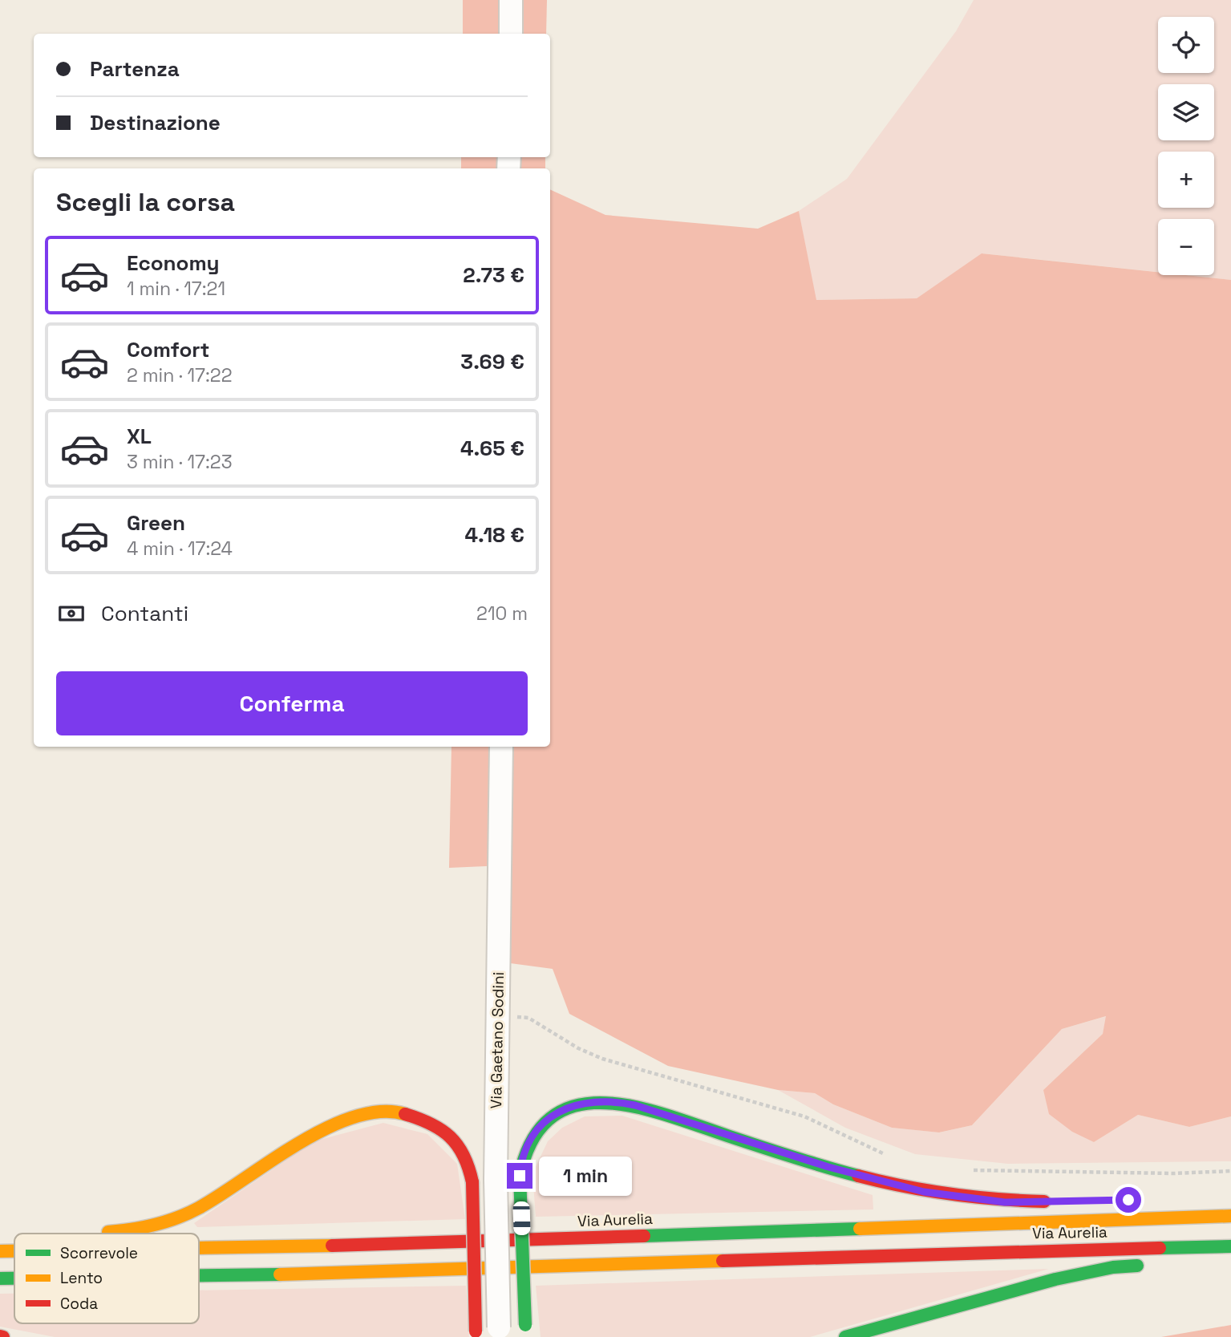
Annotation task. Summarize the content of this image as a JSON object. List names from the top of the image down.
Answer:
{
  "streets": {
    "highway": ["Via Aurelia"],
    "street": ["Via Gaetano Sodini"]
  },
  "legend": ["Scorrevole", "Lento", "Coda"],
  "page": {
    "map_buttons": ["+", "−"],
    "banner": ["Partenza", "Destinazione"],
    "heading": "Scegli la corsa",
    "list": [
      {
        "name": "Economy",
        "note": "1 min · 17:21",
        "value": "2.73 €"
      },
      {
        "name": "Comfort",
        "note": "2 min · 17:22",
        "value": "3.69 €"
      },
      {
        "name": "XL",
        "note": "3 min · 17:23",
        "value": "4.65 €"
      },
      {
        "name": "Green",
        "note": "4 min · 17:24",
        "value": "4.18 €"
      }
    ],
    "pay": ["Contanti", "210 m"],
    "buttons": "Conferma",
    "bubble": "1 min"
  }
}
